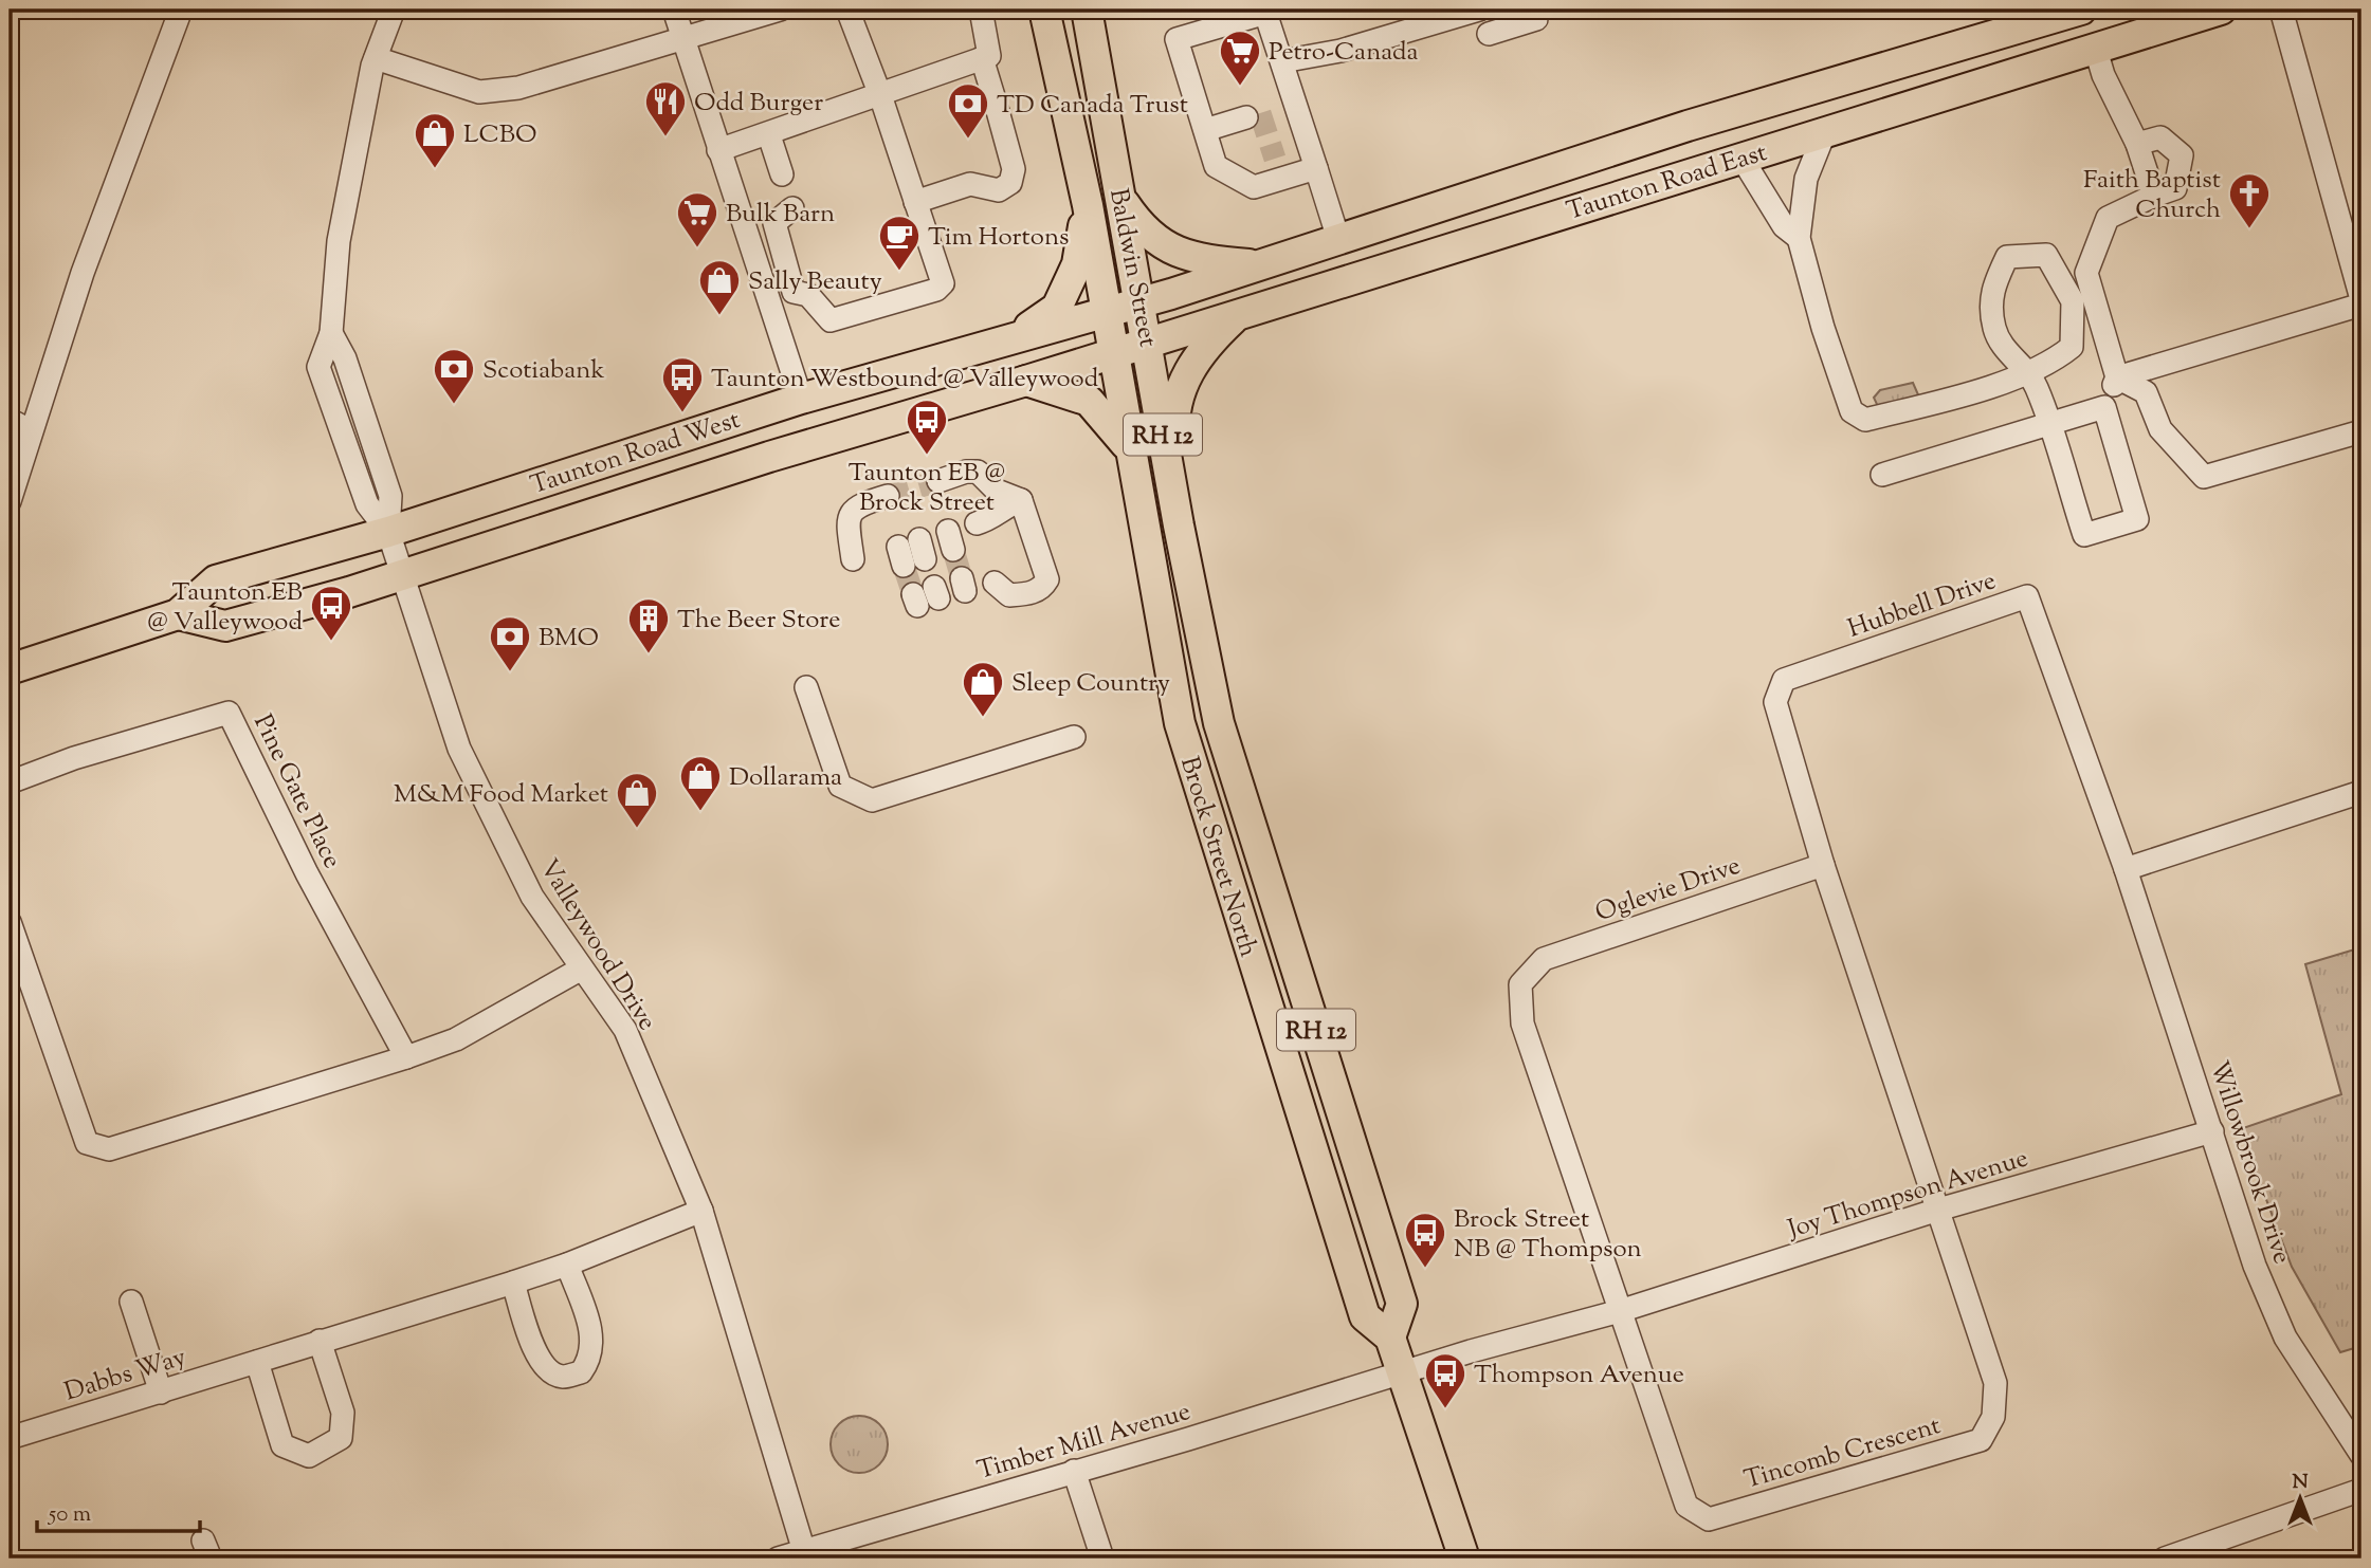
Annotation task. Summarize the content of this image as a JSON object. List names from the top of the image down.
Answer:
{
  "streets": {
    "main road": [
      "Taunton Road East",
      "Baldwin Street",
      "RH 12",
      "Taunton Road West",
      "Brock Street North"
    ],
    "street": [
      "Hubbell Drive",
      "Pine Gate Place",
      "Oglevie Drive",
      "Valleywood Drive",
      "Willowbrook Drive",
      "Joy Thompson Avenue",
      "Dabbs Way",
      "Timber Mill Avenue",
      "Tincomb Crescent"
    ]
  },
  "crossings": [
    ["Taunton Road East", "Baldwin Street"],
    ["Taunton Road East", "Taunton Road West"],
    ["Taunton Road East", "Brock Street North"],
    ["Baldwin Street", "Taunton Road West"],
    ["Baldwin Street", "Brock Street North"],
    ["Taunton Road West", "Brock Street North"],
    ["Taunton Road West", "Valleywood Drive"],
    ["Hubbell Drive", "Oglevie Drive"],
    ["Hubbell Drive", "Willowbrook Drive"],
    ["Brock Street North", "Timber Mill Avenue"],
    ["Oglevie Drive", "Joy Thompson Avenue"],
    ["Oglevie Drive", "Tincomb Crescent"],
    ["Valleywood Drive", "Dabbs Way"],
    ["Valleywood Drive", "Timber Mill Avenue"],
    ["Willowbrook Drive", "Joy Thompson Avenue"],
    ["Joy Thompson Avenue", "Tincomb Crescent"]
  ],
  "places": {
    "supermarket": ["Petro-Canada", "Bulk Barn"],
    "restaurant": ["Odd Burger"],
    "bank": ["TD Canada Trust", "Scotiabank", "BMO"],
    "shop": [
      "LCBO",
      "Sally Beauty",
      "Sleep Country",
      "Dollarama",
      "M&M Food Market"
    ],
    "church": ["Faith Baptist Church"],
    "cafe": ["Tim Hortons"],
    "bus stop": [
      "Taunton Westbound @ Valleywood",
      "Taunton EB @ Brock Street",
      "Taunton EB @ Valleywood",
      "Brock Street NB @ Thompson",
      "Thompson Avenue"
    ],
    "building": ["The Beer Store"]
  },
  "scale_bar": "50 m",
  "north": "top"
}
